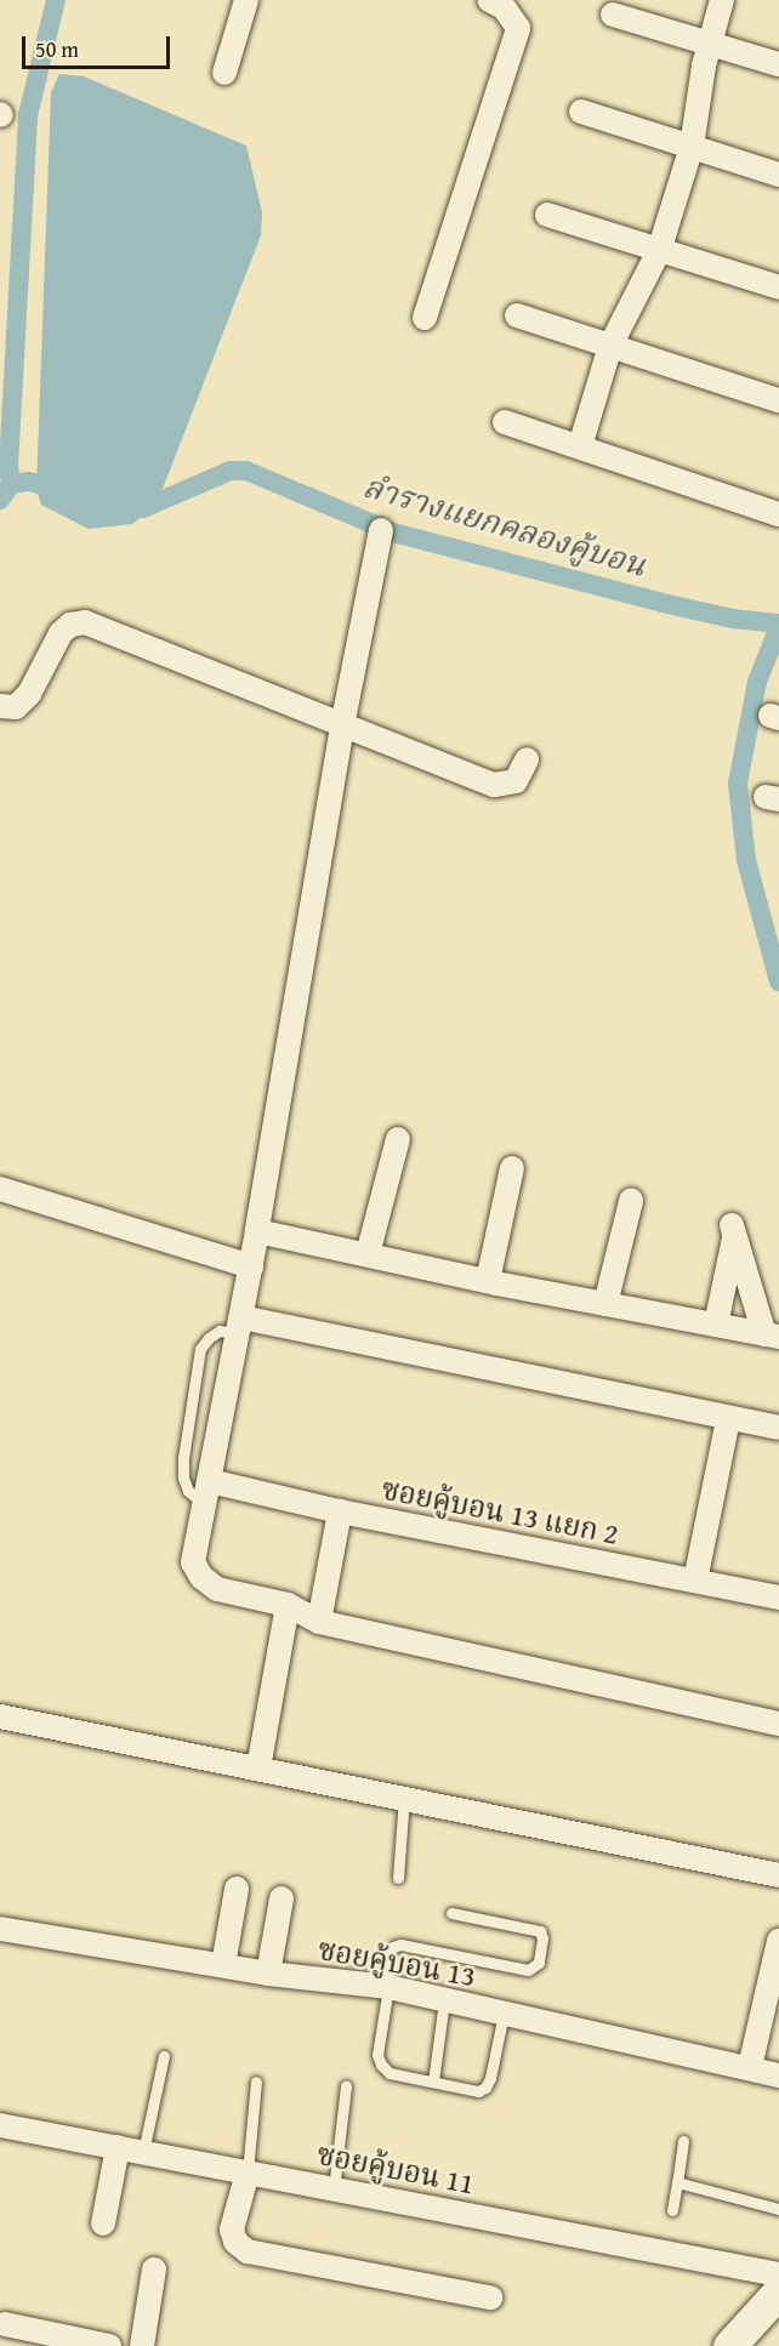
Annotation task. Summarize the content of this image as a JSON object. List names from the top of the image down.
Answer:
{
  "streets": {
    "street": ["ซอยคู้บอน 13 แยก 2", "ซอยคู้บอน 13", "ซอยคู้บอน 11"]
  },
  "water": ["ลำรางแยกคลองคู้บอน"],
  "scale_bar": "50 m"
}
